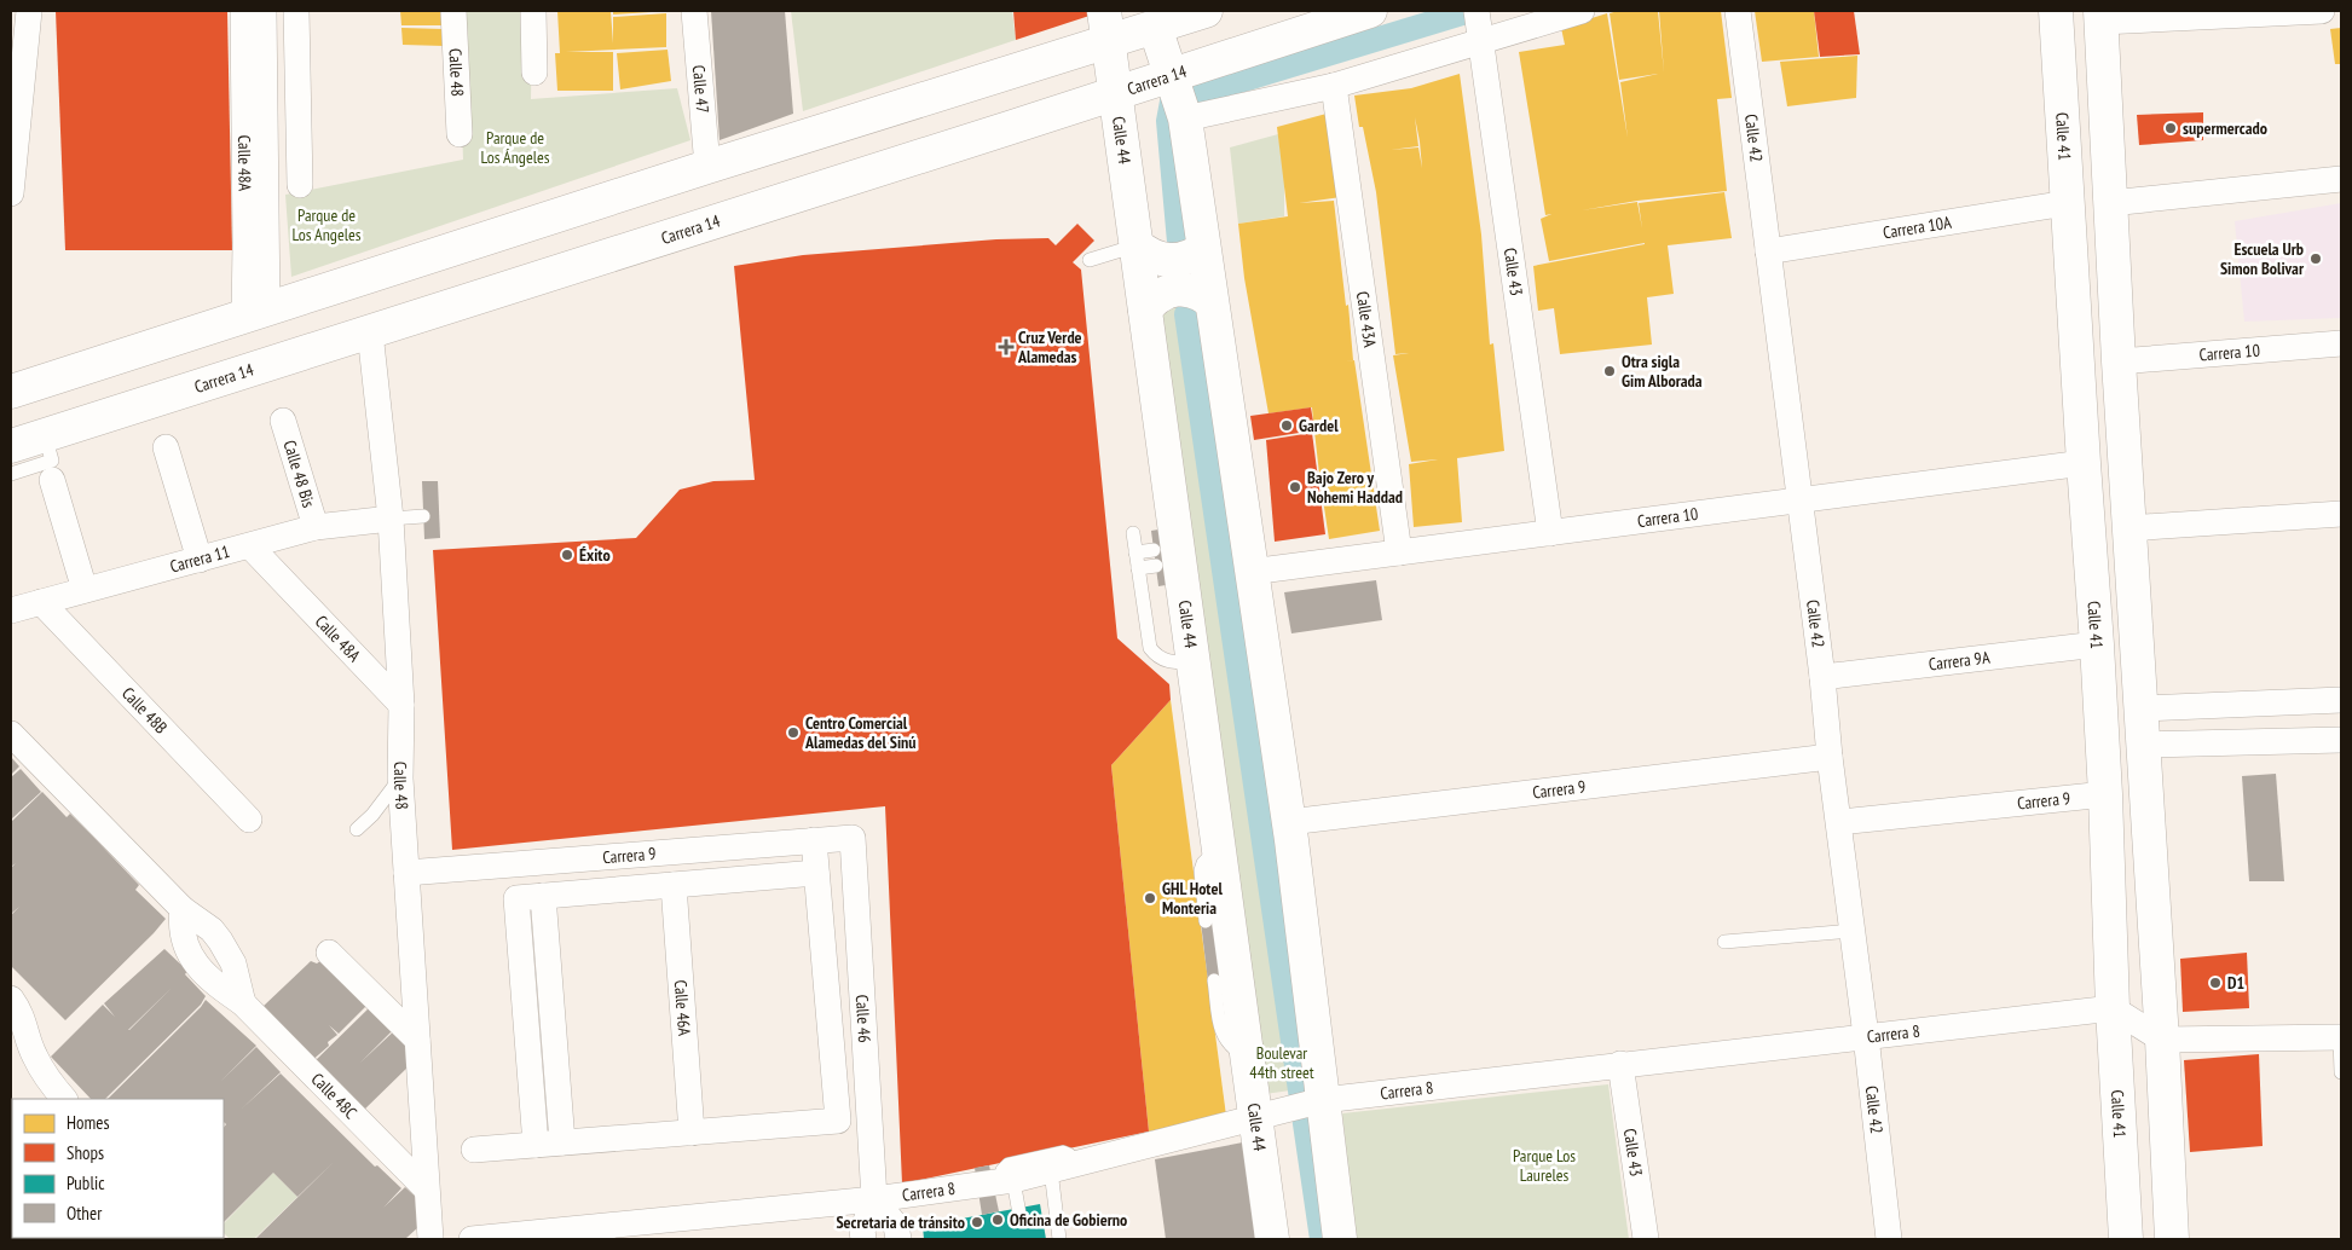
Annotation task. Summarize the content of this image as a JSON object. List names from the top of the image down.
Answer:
{
  "streets": {
    "main road": ["Carrera 14", "Calle 41", "Calle 44"],
    "street": [
      "Calle 48",
      "Calle 47",
      "Calle 42",
      "Calle 48A",
      "Carrera 10A",
      "Calle 43",
      "Calle 43A",
      "Carrera 10",
      "Calle 48 Bis",
      "Carrera 11",
      "Carrera 9A",
      "Calle 48B",
      "Carrera 9",
      "Calle 46A",
      "Calle 46",
      "Carrera 8",
      "Calle 48C"
    ]
  },
  "crossings": [
    ["Calle 48", "Carrera 14"],
    ["Calle 48", "Calle 48A"],
    ["Calle 48", "Carrera 11"],
    ["Calle 48", "Carrera 9"],
    ["Calle 48", "Calle 48C"],
    ["Carrera 14", "Calle 44"],
    ["Calle 41", "Carrera 10A"],
    ["Calle 41", "Carrera 10"],
    ["Calle 41", "Carrera 9A"],
    ["Calle 41", "Carrera 9"],
    ["Calle 41", "Carrera 8"],
    ["Calle 42", "Carrera 10A"],
    ["Calle 42", "Carrera 10"],
    ["Calle 42", "Carrera 9A"],
    ["Calle 42", "Carrera 9"],
    ["Calle 42", "Carrera 8"],
    ["Calle 44", "Carrera 8"],
    ["Calle 48A", "Carrera 11"],
    ["Calle 43", "Carrera 10"],
    ["Calle 43", "Carrera 8"],
    ["Calle 43A", "Carrera 10"],
    ["Calle 48 Bis", "Carrera 11"],
    ["Carrera 11", "Calle 48B"],
    ["Carrera 9", "Calle 46A"],
    ["Carrera 9", "Calle 46"],
    ["Calle 46", "Carrera 8"]
  ],
  "parks": [
    "Parque de Los Ángeles",
    "Parque de Los Angeles",
    "Boulevar 44th street",
    "Parque Los Laureles"
  ],
  "places": {
    "other": [
      "supermercado",
      "Escuela Urb Simon Bolivar",
      "Otra sigla Gim Alborada",
      "Gardel",
      "Bajo Zero y Nohemi Haddad",
      "Éxito",
      "Centro Comercial Alamedas del Sinú",
      "GHL Hotel Monteria",
      "D1",
      "Oficina de Gobierno",
      "Secretaria de tránsito"
    ],
    "health": ["Cruz Verde Alamedas"]
  },
  "legend": [
    "Homes",
    "Shops",
    "Public",
    "Other"
  ]
}
